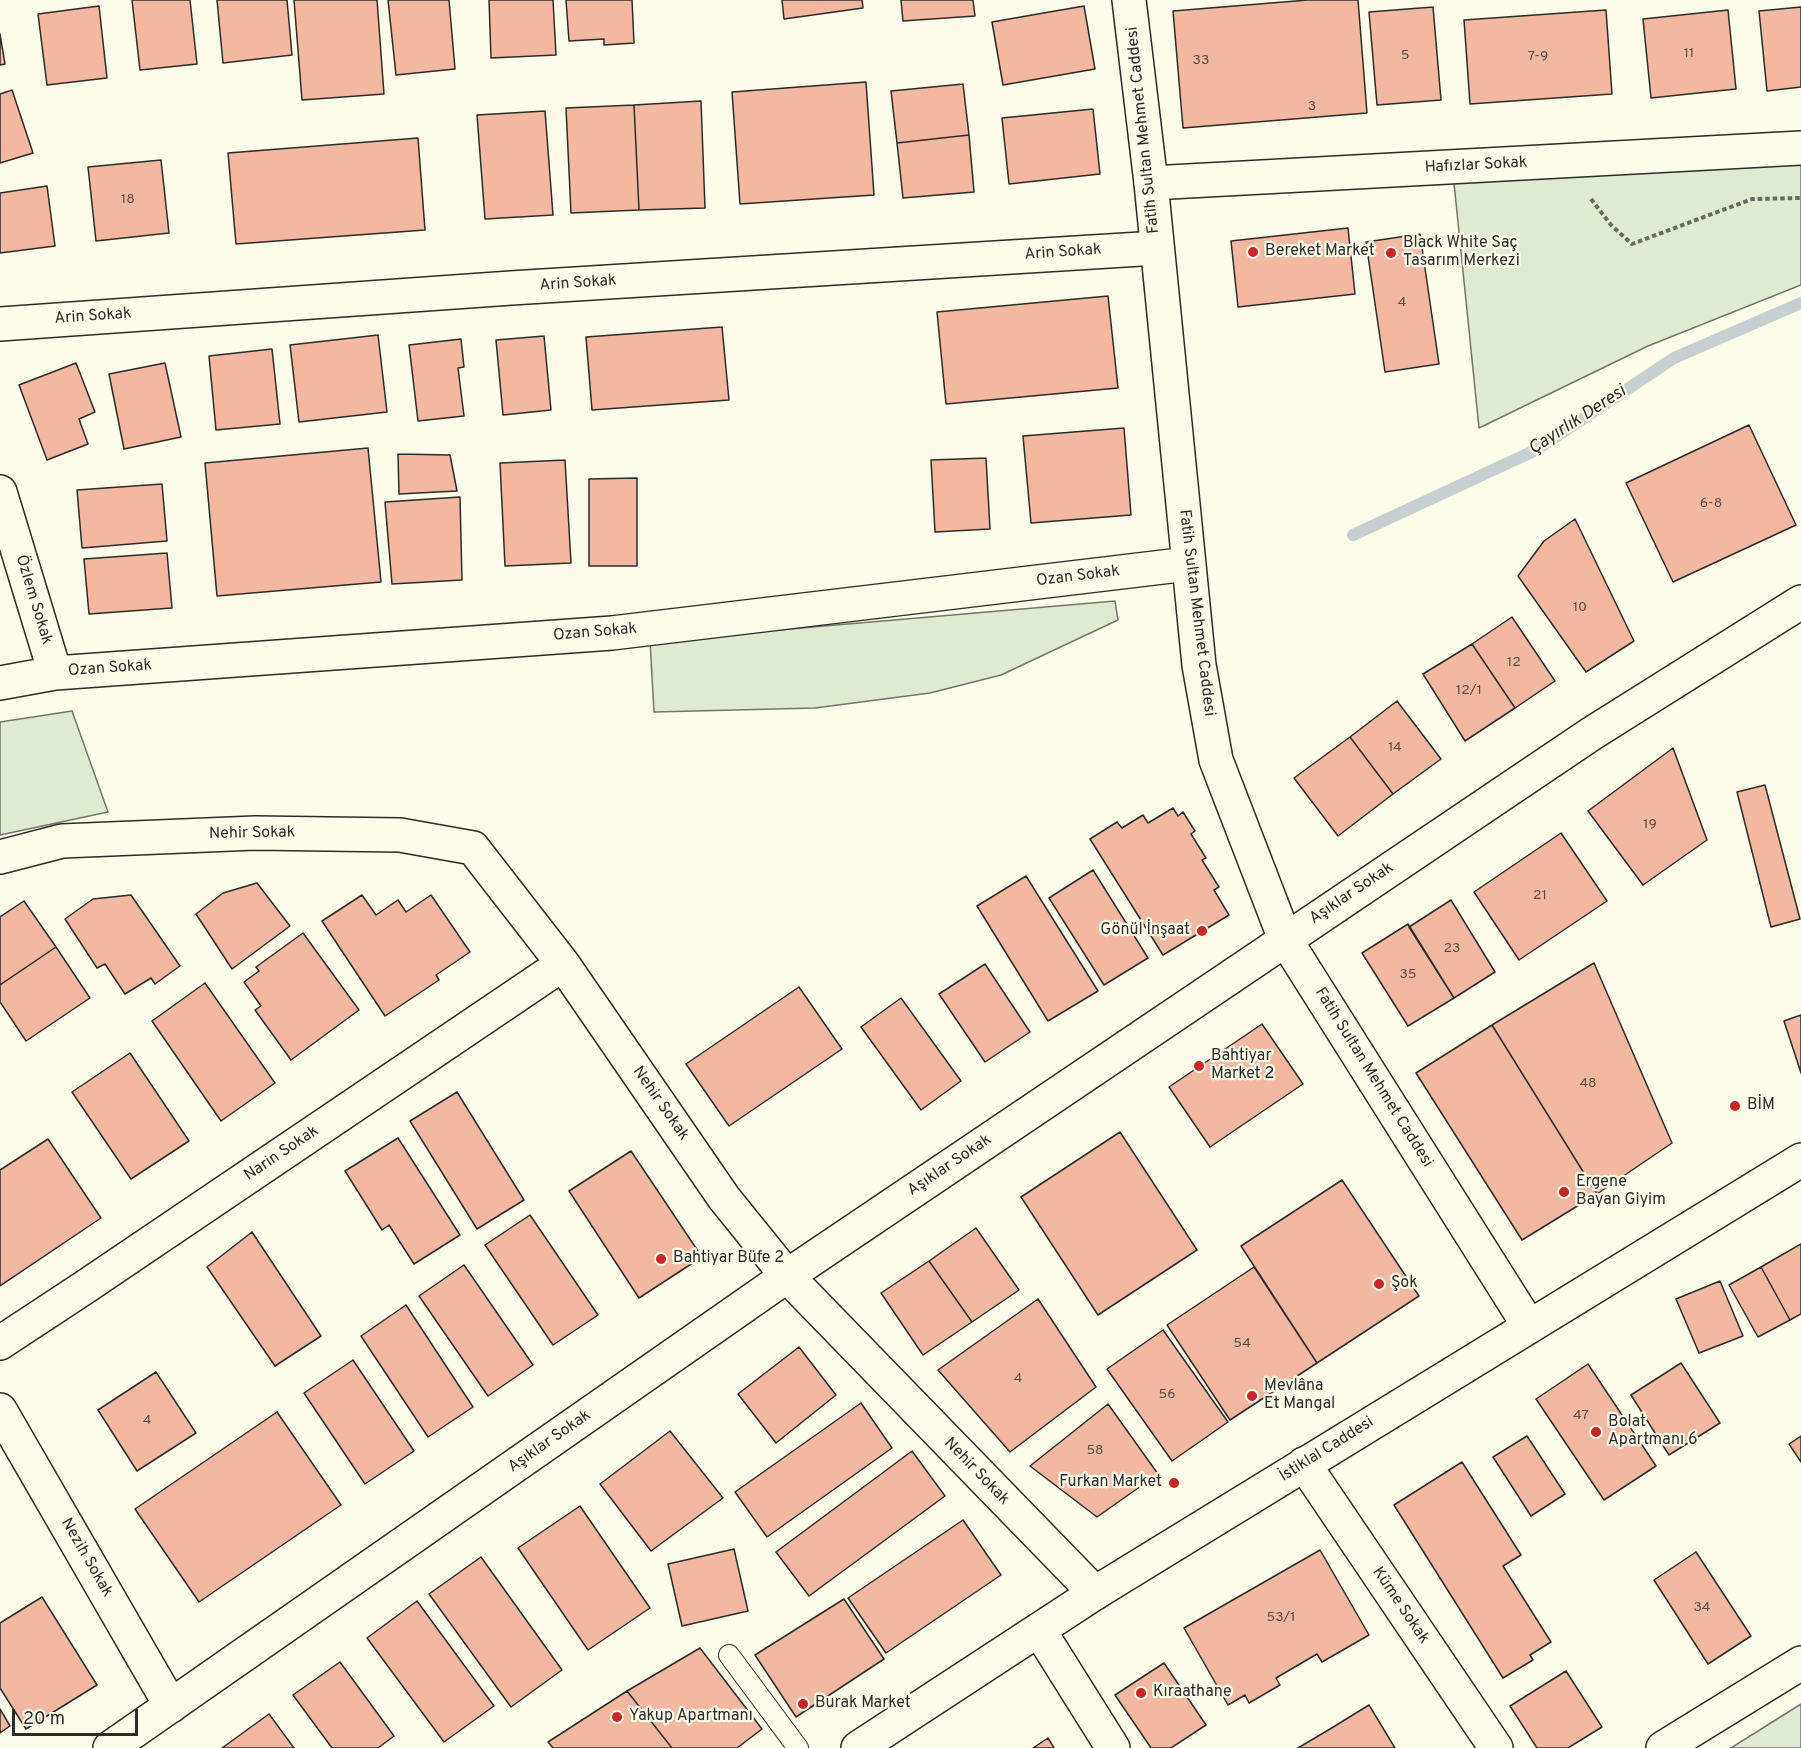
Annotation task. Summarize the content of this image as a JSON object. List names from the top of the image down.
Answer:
{
  "streets": {
    "street": [
      "Fatih Sultan Mehmet Caddesi",
      "Hafızlar Sokak",
      "Arin Sokak",
      "Ozan Sokak",
      "Özlem Sokak",
      "Nehir Sokak",
      "Aşıklar Sokak",
      "Narin Sokak",
      "İstiklal Caddesi",
      "Nezih Sokak",
      "Küme Sokak"
    ]
  },
  "crossings": [
    ["Fatih Sultan Mehmet Caddesi", "Hafızlar Sokak"],
    ["Fatih Sultan Mehmet Caddesi", "Arin Sokak"],
    ["Fatih Sultan Mehmet Caddesi", "Ozan Sokak"],
    ["Fatih Sultan Mehmet Caddesi", "Aşıklar Sokak"],
    ["Fatih Sultan Mehmet Caddesi", "İstiklal Caddesi"],
    ["Ozan Sokak", "Özlem Sokak"],
    ["Nehir Sokak", "Aşıklar Sokak"],
    ["Nehir Sokak", "Narin Sokak"],
    ["Nehir Sokak", "İstiklal Caddesi"],
    ["Aşıklar Sokak", "Nezih Sokak"],
    ["İstiklal Caddesi", "Küme Sokak"]
  ],
  "water": ["Çayırlık Deresi"],
  "places": [
    "Bereket Market",
    "Black White Saç Tasarım Merkezi",
    "Gönül İnşaat",
    "Bahtiyar Market 2",
    "BİM",
    "Ergene Bayan Giyim",
    "Bahtiyar Büfe 2",
    "Şok",
    "Mevlâna Et Mangal",
    "Bolat Apartmanı 6",
    "Furkan Market",
    "Kıraathane",
    "Burak Market",
    "Yakup Apartmanı"
  ],
  "house_numbers": [
    "11",
    "5",
    "7-9",
    "33",
    "3",
    "18",
    "4",
    "6-8",
    "10",
    "12",
    "12/1",
    "14",
    "19",
    "21",
    "23",
    "35",
    "48",
    "54",
    "4",
    "56",
    "47",
    "4",
    "58",
    "34",
    "53/1"
  ],
  "scale_bar": "20 m"
}
